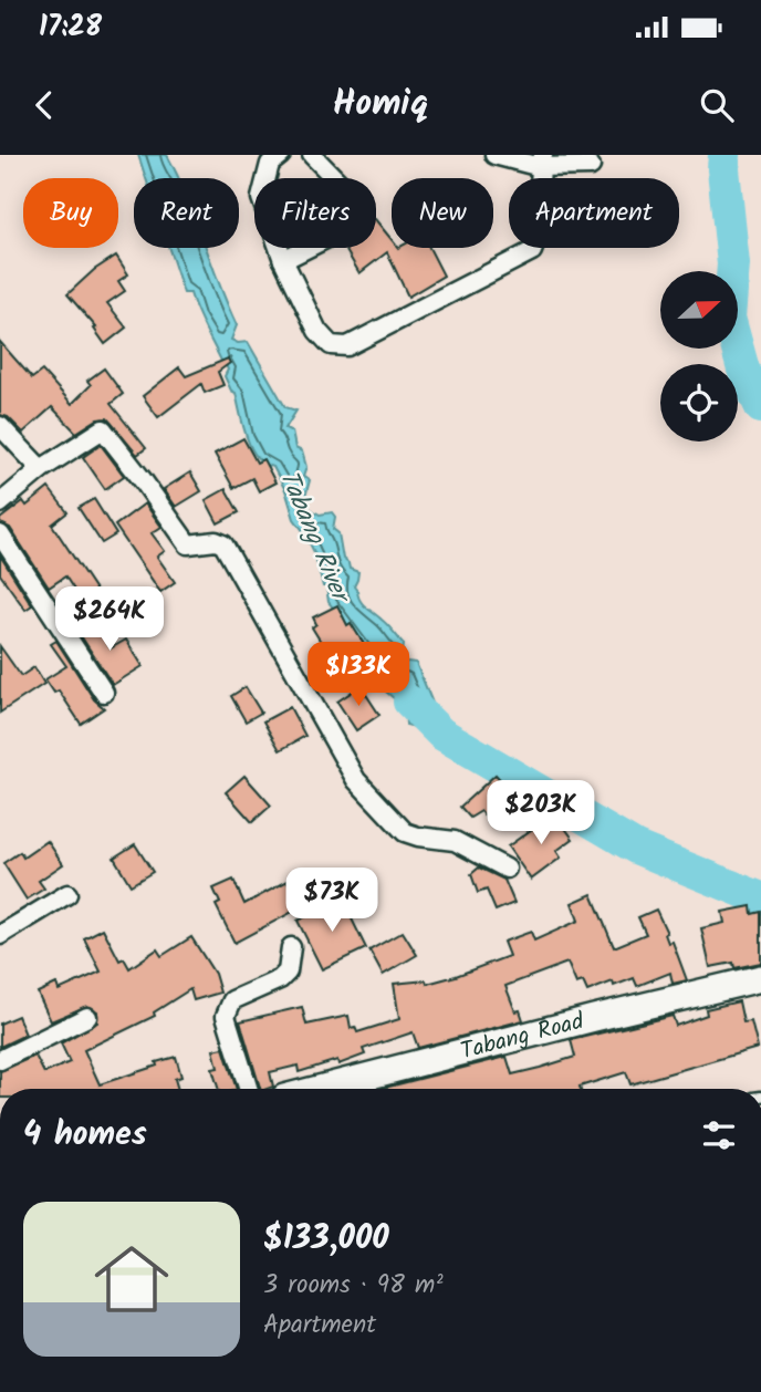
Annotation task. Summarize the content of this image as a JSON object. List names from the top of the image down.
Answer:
{
  "streets": {
    "main road": ["Tabang Road"]
  },
  "water": ["Tabang River"],
  "north": "right",
  "page": {
    "status": "17:28",
    "header": "Homiq",
    "chip": [
      "Buy",
      "Rent",
      "Filters",
      "New",
      "Apartment"
    ],
    "price": [
      "$264K",
      "$133K",
      "$203K",
      "$73K"
    ],
    "heading": "4 homes",
    "list": [
      {
        "name": "$133,000",
        "note": "3 rooms · 98 m² · Apartment"
      }
    ]
  }
}
